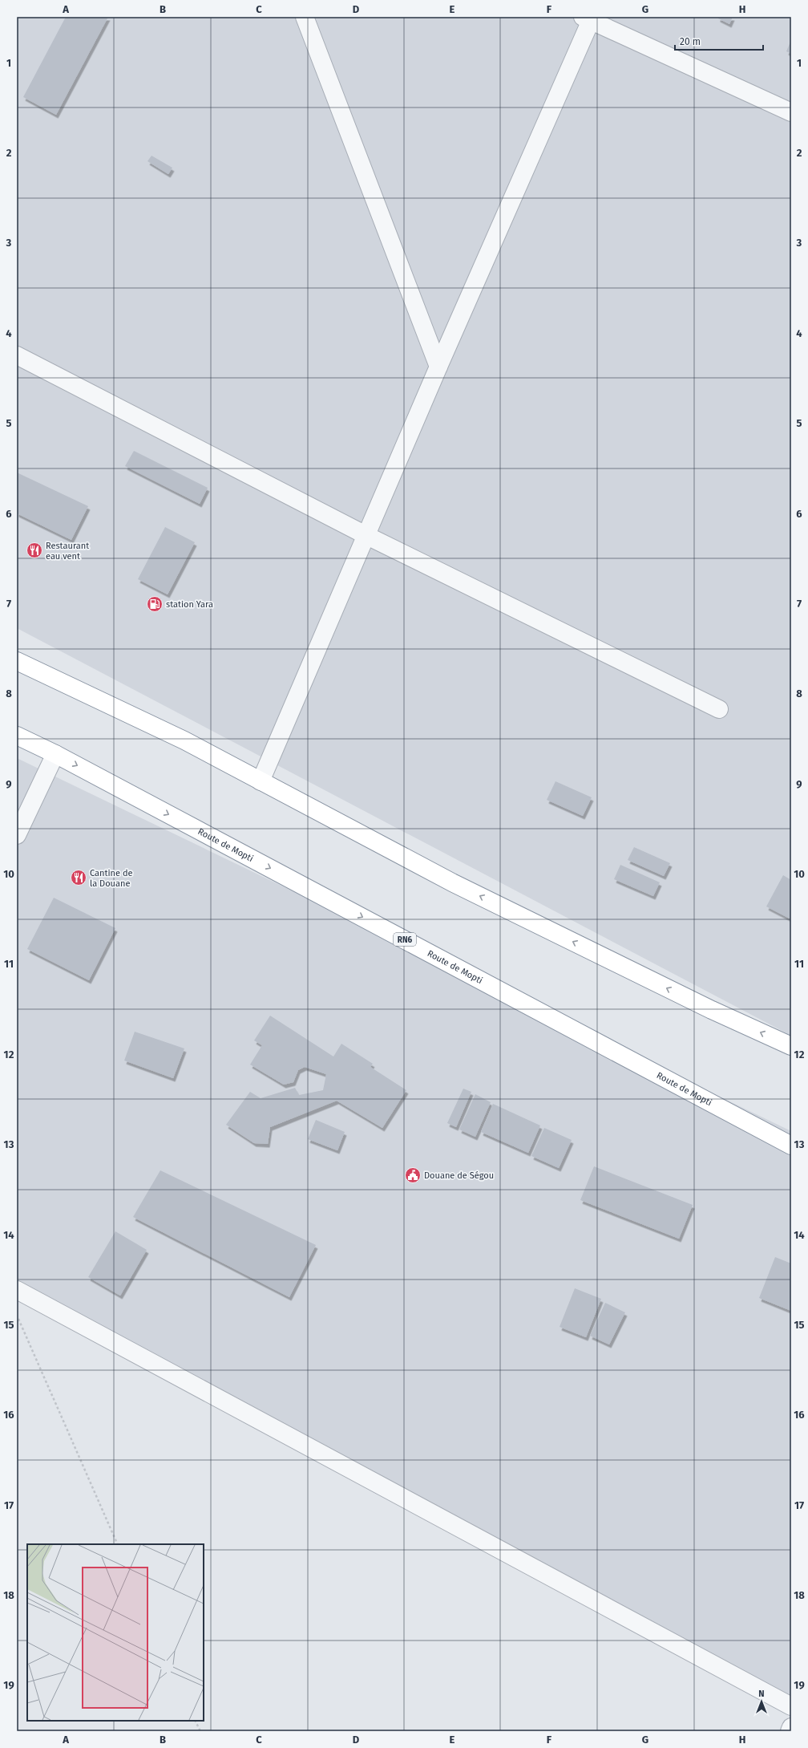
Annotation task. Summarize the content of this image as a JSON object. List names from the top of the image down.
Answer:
{
  "streets": {
    "highway": ["Route de Mopti", "RN6"]
  },
  "places": {
    "restaurant": ["Restaurant eau vent", "Cantine de la Douane"],
    "fuel station": ["station Yara"],
    "public building": ["Douane de Ségou"]
  },
  "scale_bar": "20 m",
  "north": "top",
  "grid": {
    "columns": [
      "A",
      "B",
      "C",
      "D",
      "E",
      "F",
      "G",
      "H"
    ],
    "rows": [
      "1",
      "2",
      "3",
      "4",
      "5",
      "6",
      "7",
      "8",
      "9",
      "10",
      "11",
      "12",
      "13",
      "14",
      "15",
      "16",
      "17",
      "18",
      "19"
    ]
  }
}
